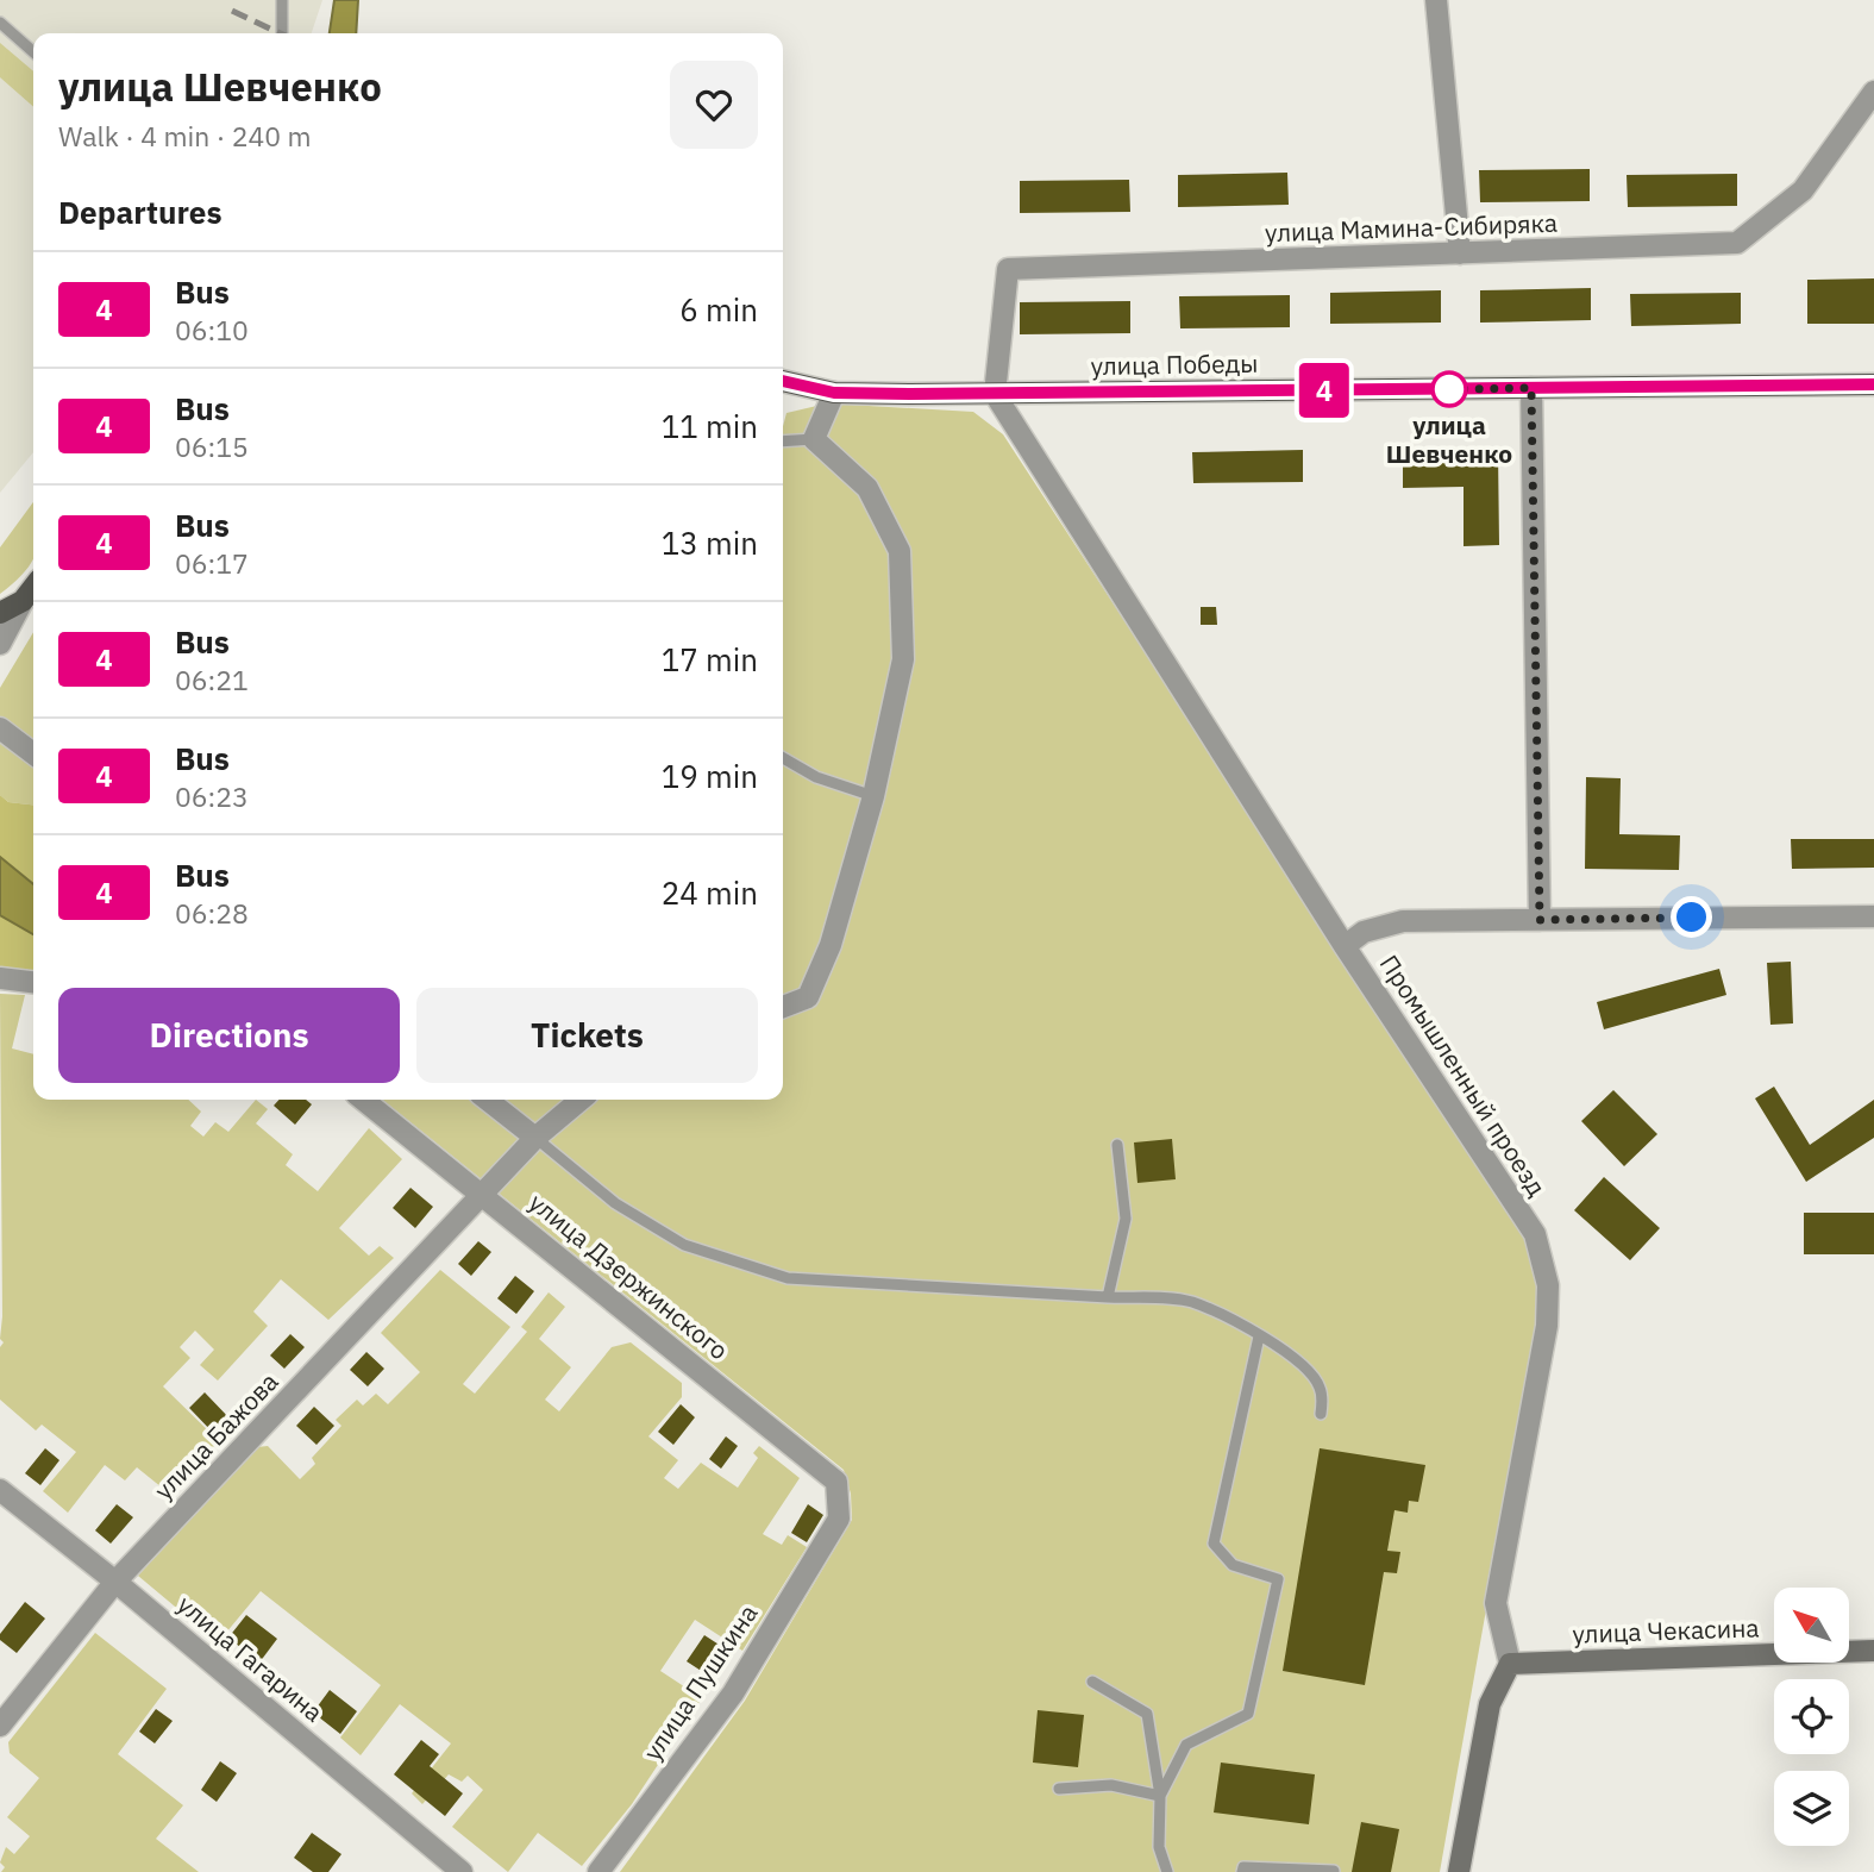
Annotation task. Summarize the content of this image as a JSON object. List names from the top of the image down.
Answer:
{
  "streets": {
    "main road": ["улица Победы"],
    "street": [
      "улица Мамина-Сибиряка",
      "Промышленный проезд",
      "улица Дзержинского",
      "улица Бажова",
      "улица Чекасина",
      "улица Гагарина",
      "улица Пушкина"
    ]
  },
  "crossings": [
    ["улица Мамина-Сибиряка", "улица Победы"],
    ["улица Мамина-Сибиряка", "Промышленный проезд"],
    ["улица Победы", "Промышленный проезд"],
    ["Промышленный проезд", "улица Чекасина"],
    ["улица Дзержинского", "улица Бажова"],
    ["улица Дзержинского", "улица Пушкина"],
    ["улица Бажова", "улица Гагарина"]
  ],
  "places": ["улица Шевченко"],
  "lines": ["bus line 4"],
  "north": "top left",
  "page": {
    "on_map": "4",
    "heading": [
      ["улица Шевченко", "Walk · 4 min · 240 m"],
      "Departures"
    ],
    "list": [
      {
        "mark": "4",
        "name": "Bus",
        "note": "06:10",
        "value": "6 min"
      },
      {
        "mark": "4",
        "name": "Bus",
        "note": "06:15",
        "value": "11 min"
      },
      {
        "mark": "4",
        "name": "Bus",
        "note": "06:17",
        "value": "13 min"
      },
      {
        "mark": "4",
        "name": "Bus",
        "note": "06:21",
        "value": "17 min"
      },
      {
        "mark": "4",
        "name": "Bus",
        "note": "06:23",
        "value": "19 min"
      },
      {
        "mark": "4",
        "name": "Bus",
        "note": "06:28",
        "value": "24 min"
      }
    ],
    "buttons": ["Directions", "Tickets"]
  }
}
